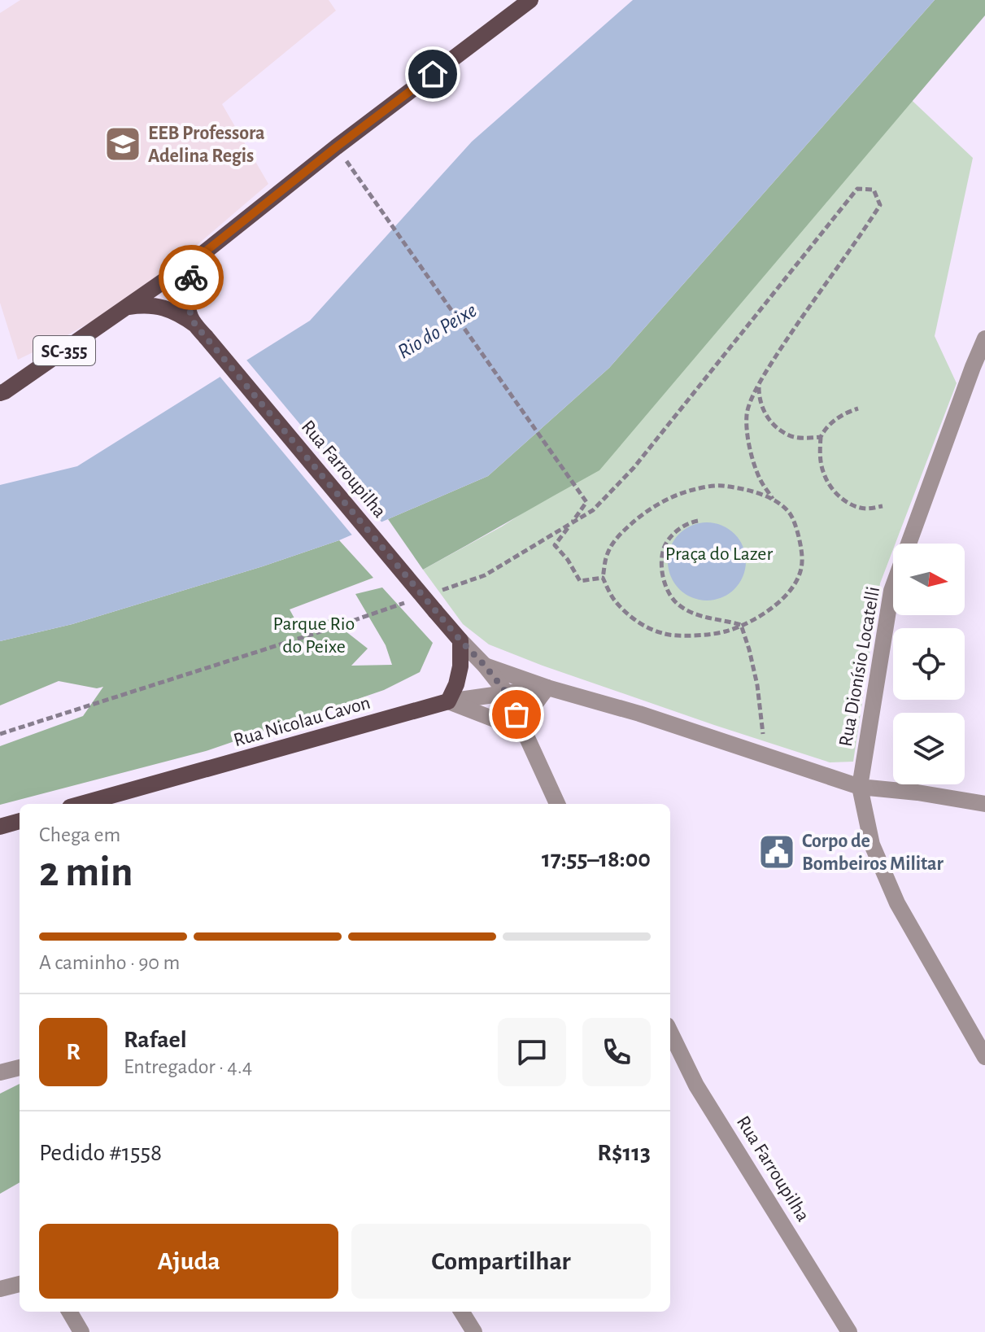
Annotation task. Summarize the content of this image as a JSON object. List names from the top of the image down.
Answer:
{
  "streets": {
    "main road": ["SC-355", "Rua Farroupilha", "Rua Nicolau Cavon"],
    "street": ["Rua Dionísio Locatelli"]
  },
  "crossings": [
    ["SC-355", "Rua Farroupilha"],
    ["Rua Farroupilha", "Rua Nicolau Cavon"],
    ["Rua Dionísio Locatelli", "Rua Nicolau Cavon"]
  ],
  "water": ["Rio do Peixe"],
  "parks": ["Praça do Lazer", "Parque Rio do Peixe"],
  "places": {
    "school or university": ["EEB Professora Adelina Regis"],
    "public building": ["Corpo de Bombeiros Militar"]
  },
  "north": "right",
  "page": {
    "heading": ["2 min", "Chega em", "17:55–18:00"],
    "panel": [
      "Rafael",
      "Entregador · 4.4",
      "Pedido #1558",
      "R$113"
    ],
    "bar": "A caminho · 90 m",
    "round": "R",
    "buttons": ["Ajuda", "Compartilhar"]
  }
}
